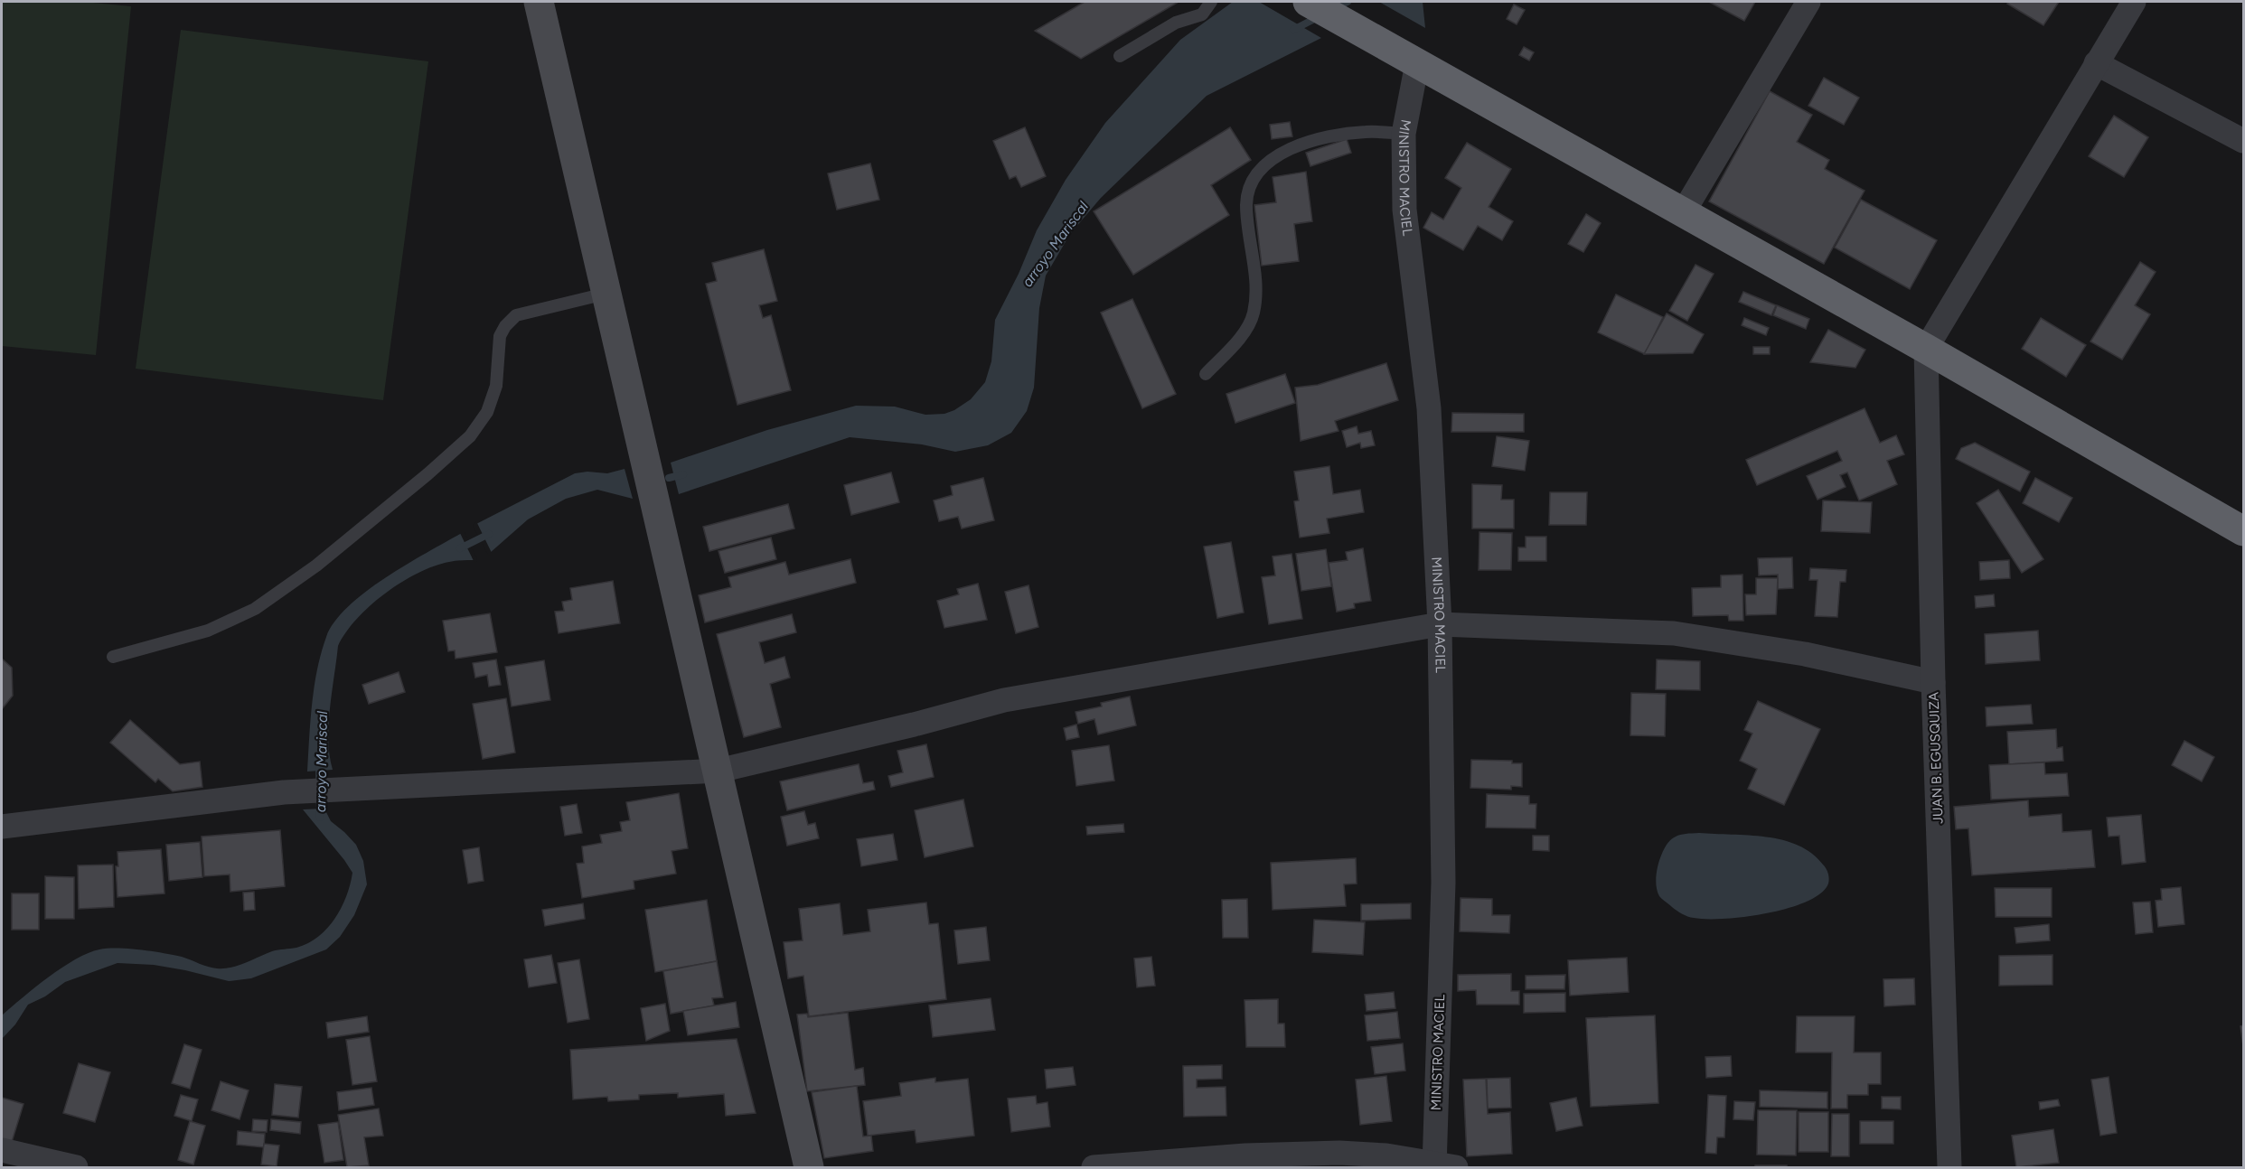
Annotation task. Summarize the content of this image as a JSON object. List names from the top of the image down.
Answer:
{
  "streets": {
    "street": ["MINISTRO MACIEL", "JUAN B. EGUSQUIZA"]
  },
  "water": ["arroyo Mariscal"]
}
